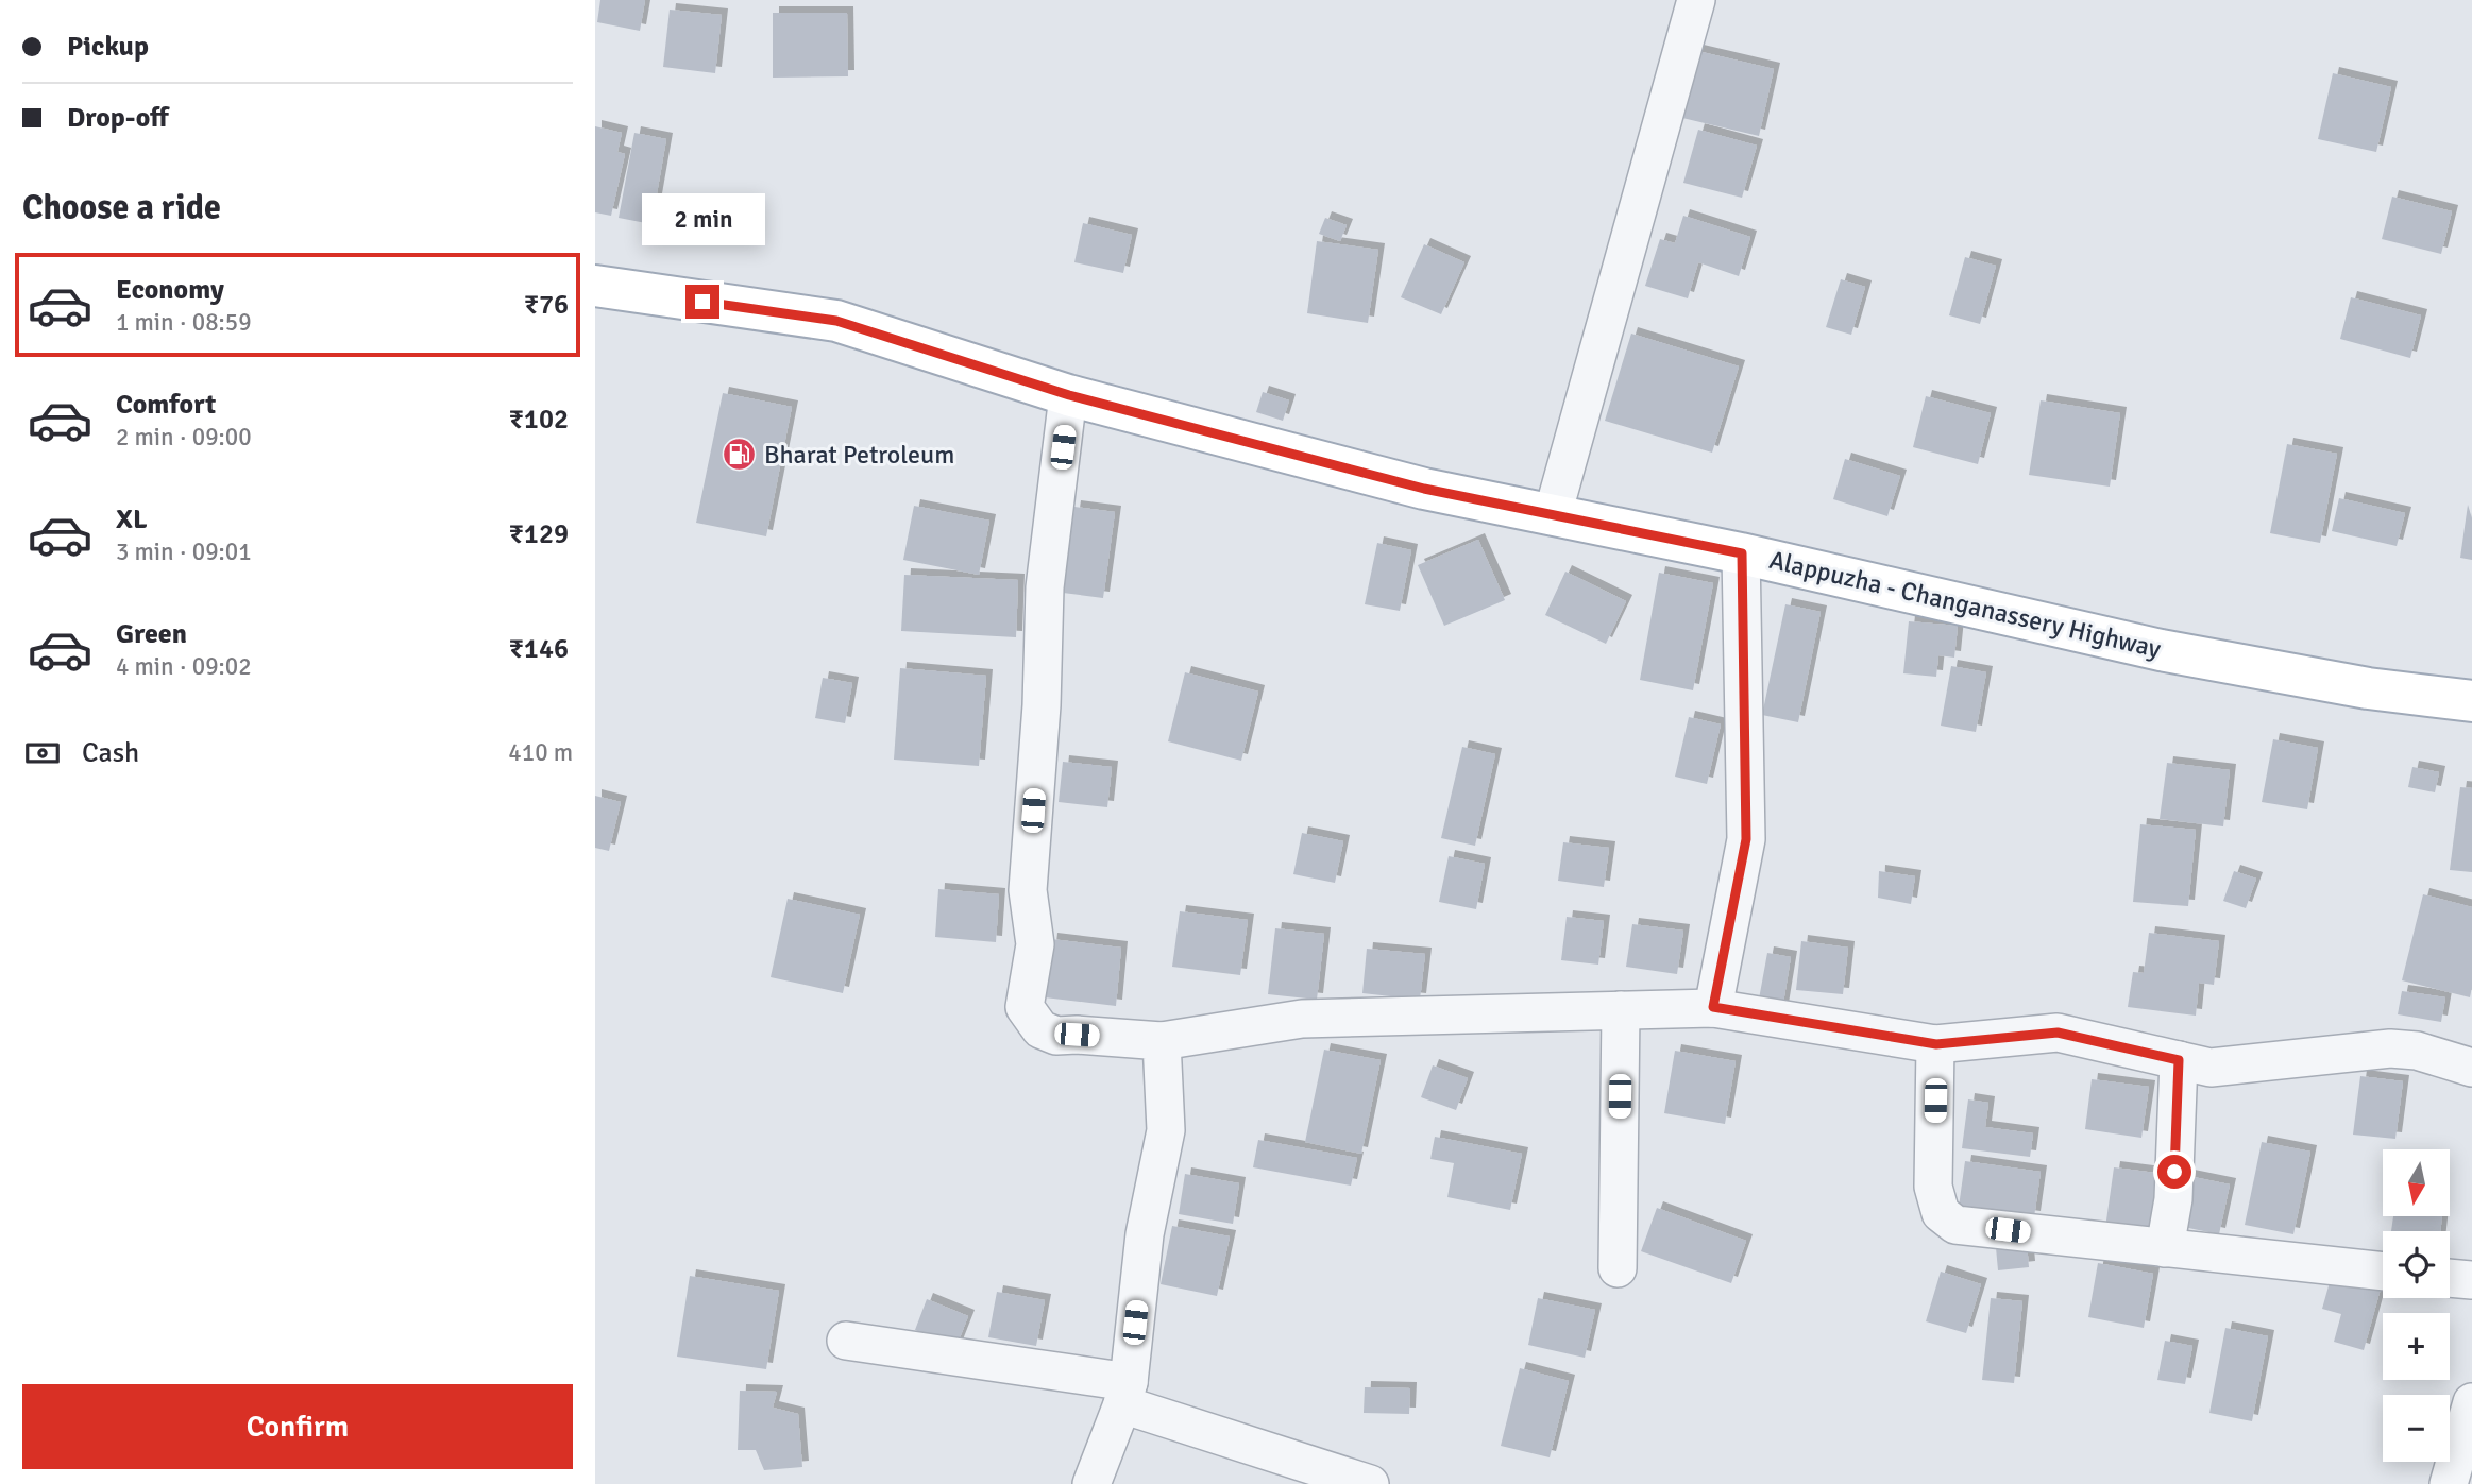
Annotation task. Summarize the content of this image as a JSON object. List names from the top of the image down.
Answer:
{
  "streets": {
    "main road": ["Alappuzha - Changanassery Highway"]
  },
  "places": {
    "fuel station": ["Bharat Petroleum"]
  },
  "north": "bottom",
  "page": {
    "banner": ["Pickup", "Drop-off"],
    "heading": "Choose a ride",
    "bubble": "2 min",
    "list": [
      {
        "name": "Economy",
        "note": "1 min · 08:59",
        "value": "₹76"
      },
      {
        "name": "Comfort",
        "note": "2 min · 09:00",
        "value": "₹102"
      },
      {
        "name": "XL",
        "note": "3 min · 09:01",
        "value": "₹129"
      },
      {
        "name": "Green",
        "note": "4 min · 09:02",
        "value": "₹146"
      }
    ],
    "pay": ["Cash", "410 m"],
    "map_buttons": ["+", "−"],
    "buttons": "Confirm"
  }
}
